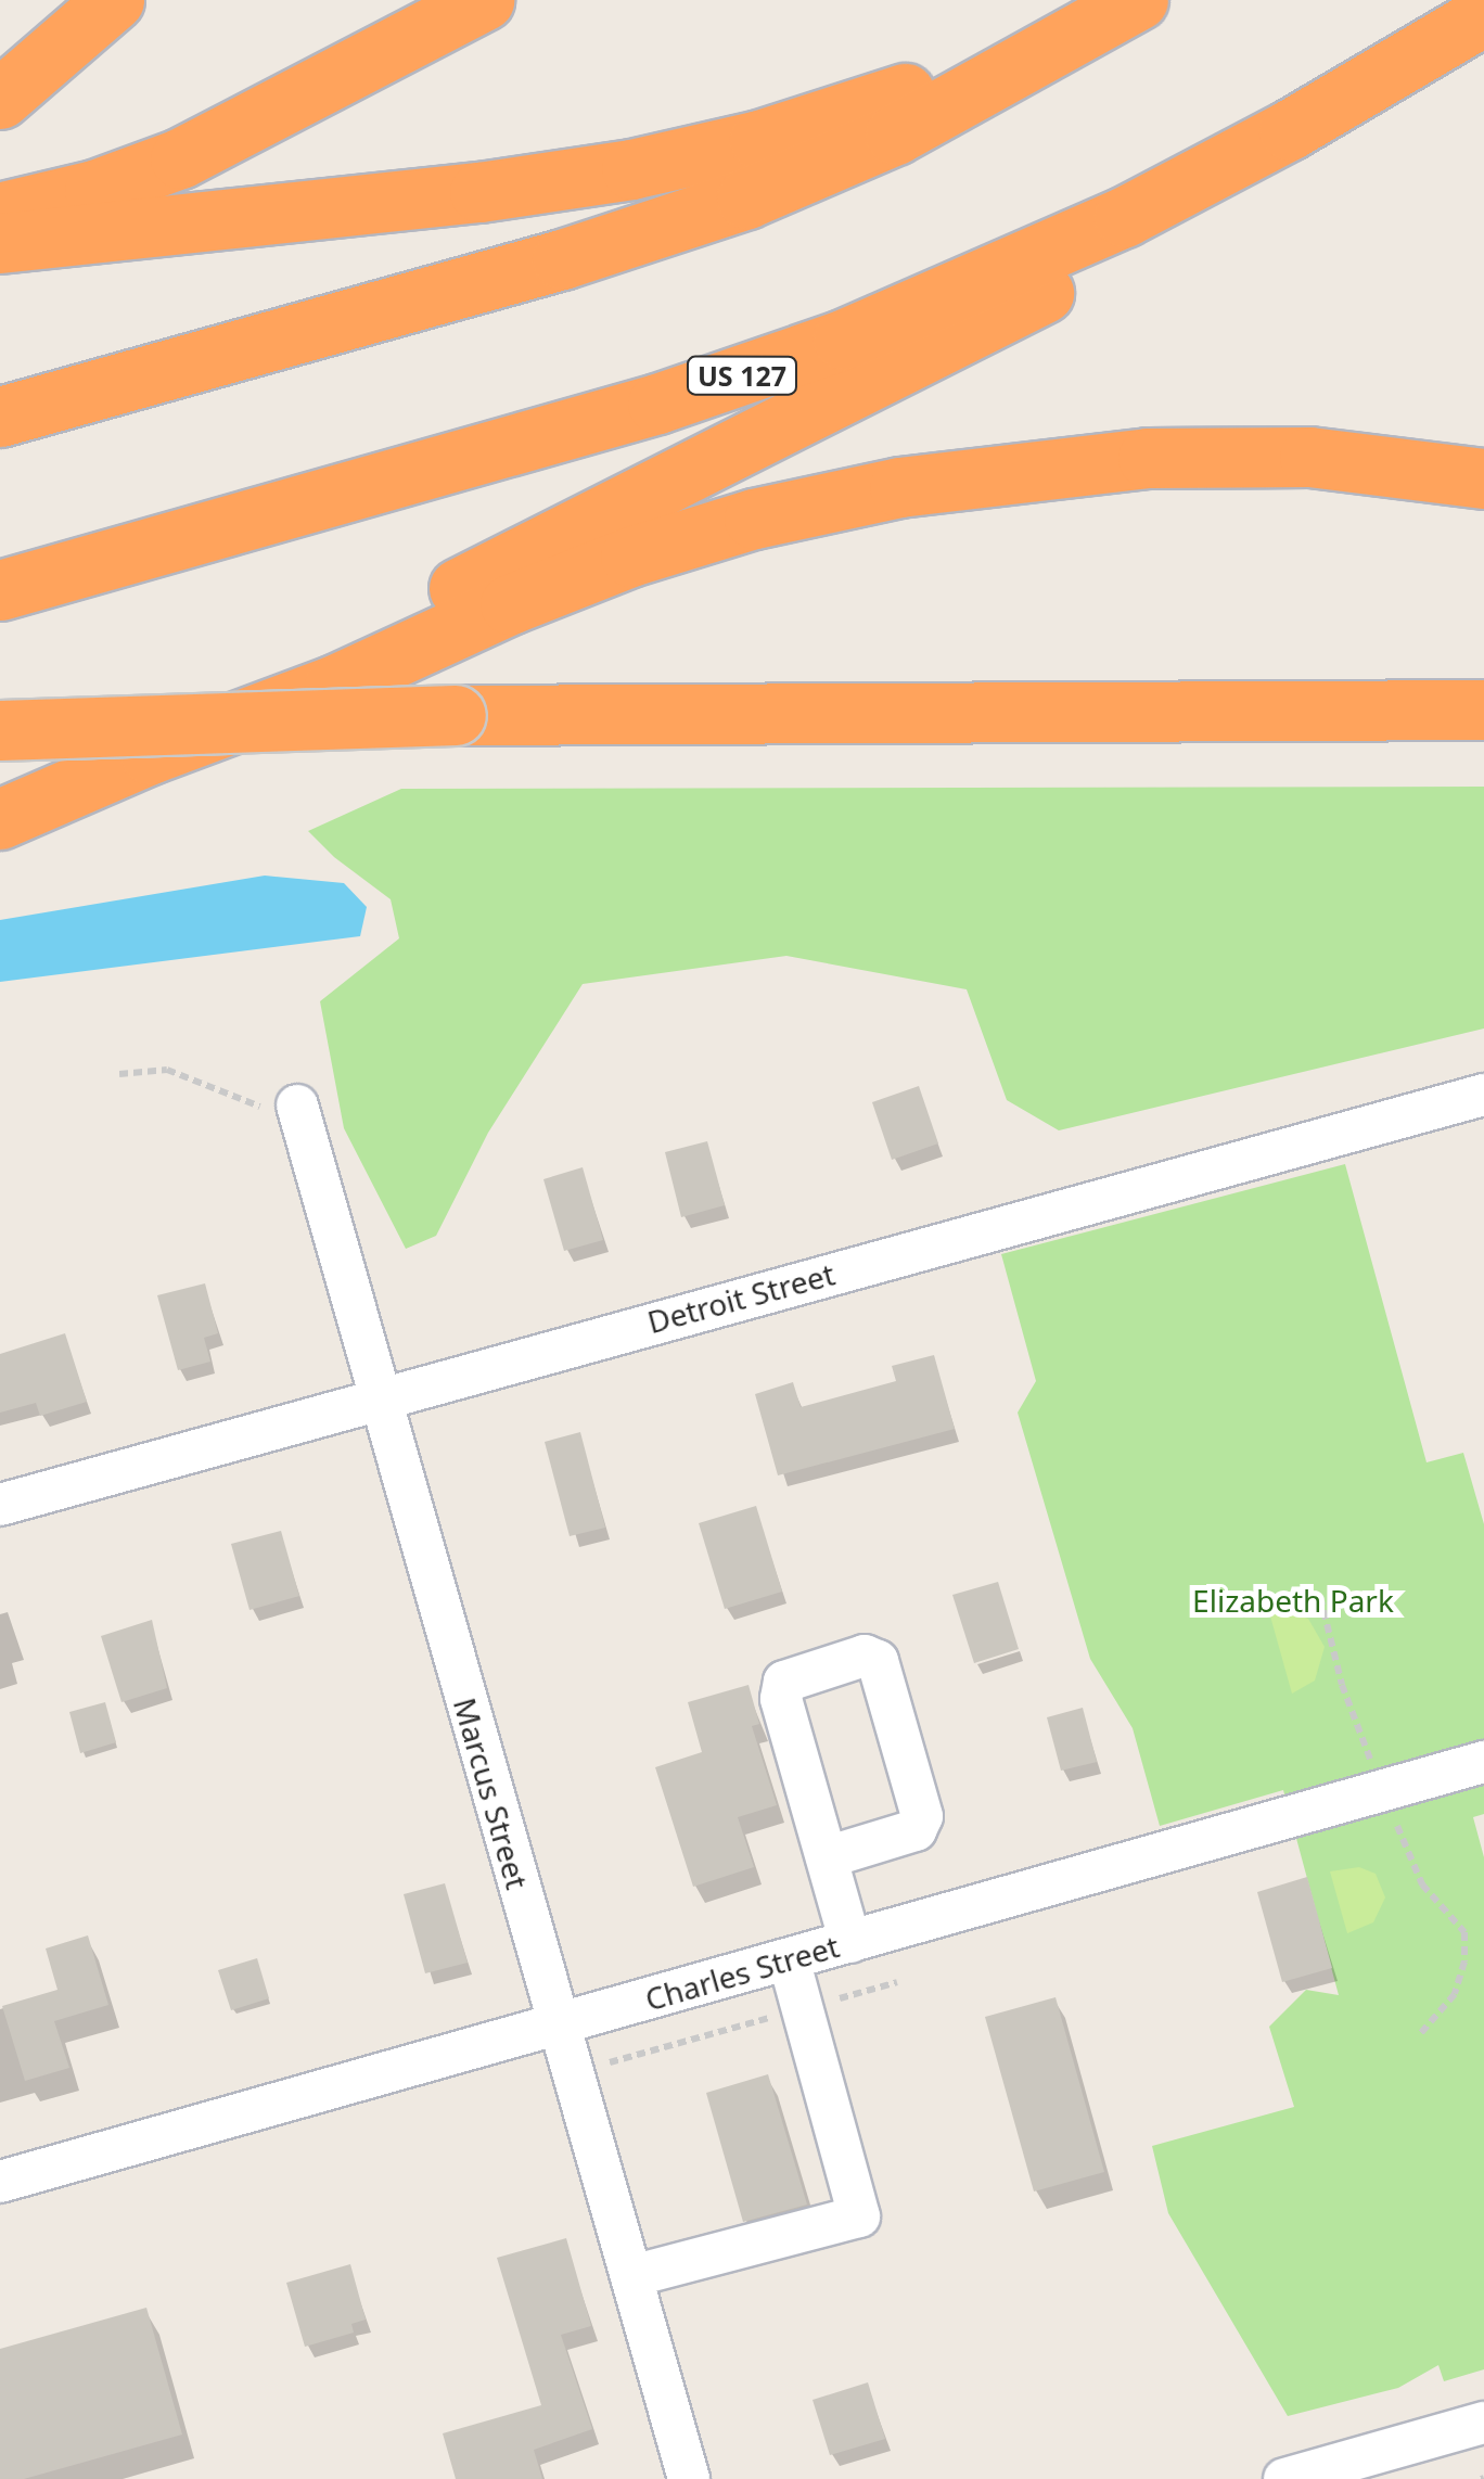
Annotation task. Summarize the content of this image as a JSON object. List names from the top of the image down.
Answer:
{
  "streets": {
    "highway": ["US 127"],
    "street": ["Detroit Street", "Marcus Street", "Charles Street"]
  },
  "crossings": [
    ["Detroit Street", "Marcus Street"],
    ["Marcus Street", "Charles Street"]
  ],
  "parks": ["Elizabeth Park"]
}
